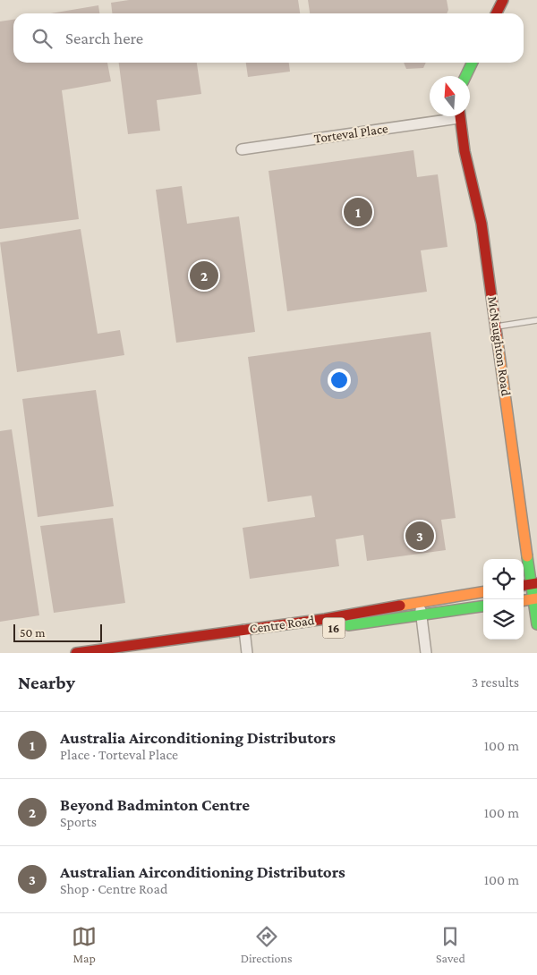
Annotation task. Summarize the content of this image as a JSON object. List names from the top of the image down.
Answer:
{
  "streets": {
    "main road": ["McNaughton Road", "Centre Road", "16"],
    "street": ["Torteval Place"]
  },
  "scale_bar": "50 m",
  "north": "top",
  "page": {
    "search": "Search here",
    "pins": ["1", "2", "3"],
    "scale": "50 m",
    "heading": ["Nearby", "3 results"],
    "list": [
      {
        "mark": "1",
        "name": "Australia Airconditioning Distributors",
        "note": "Place · Torteval Place",
        "value": "100 m"
      },
      {
        "mark": "2",
        "name": "Beyond Badminton Centre",
        "note": "Sports",
        "value": "100 m"
      },
      {
        "mark": "3",
        "name": "Australian Airconditioning Distributors",
        "note": "Shop · Centre Road",
        "value": "100 m"
      }
    ],
    "nav": ["Map", "Directions", "Saved"]
  }
}
